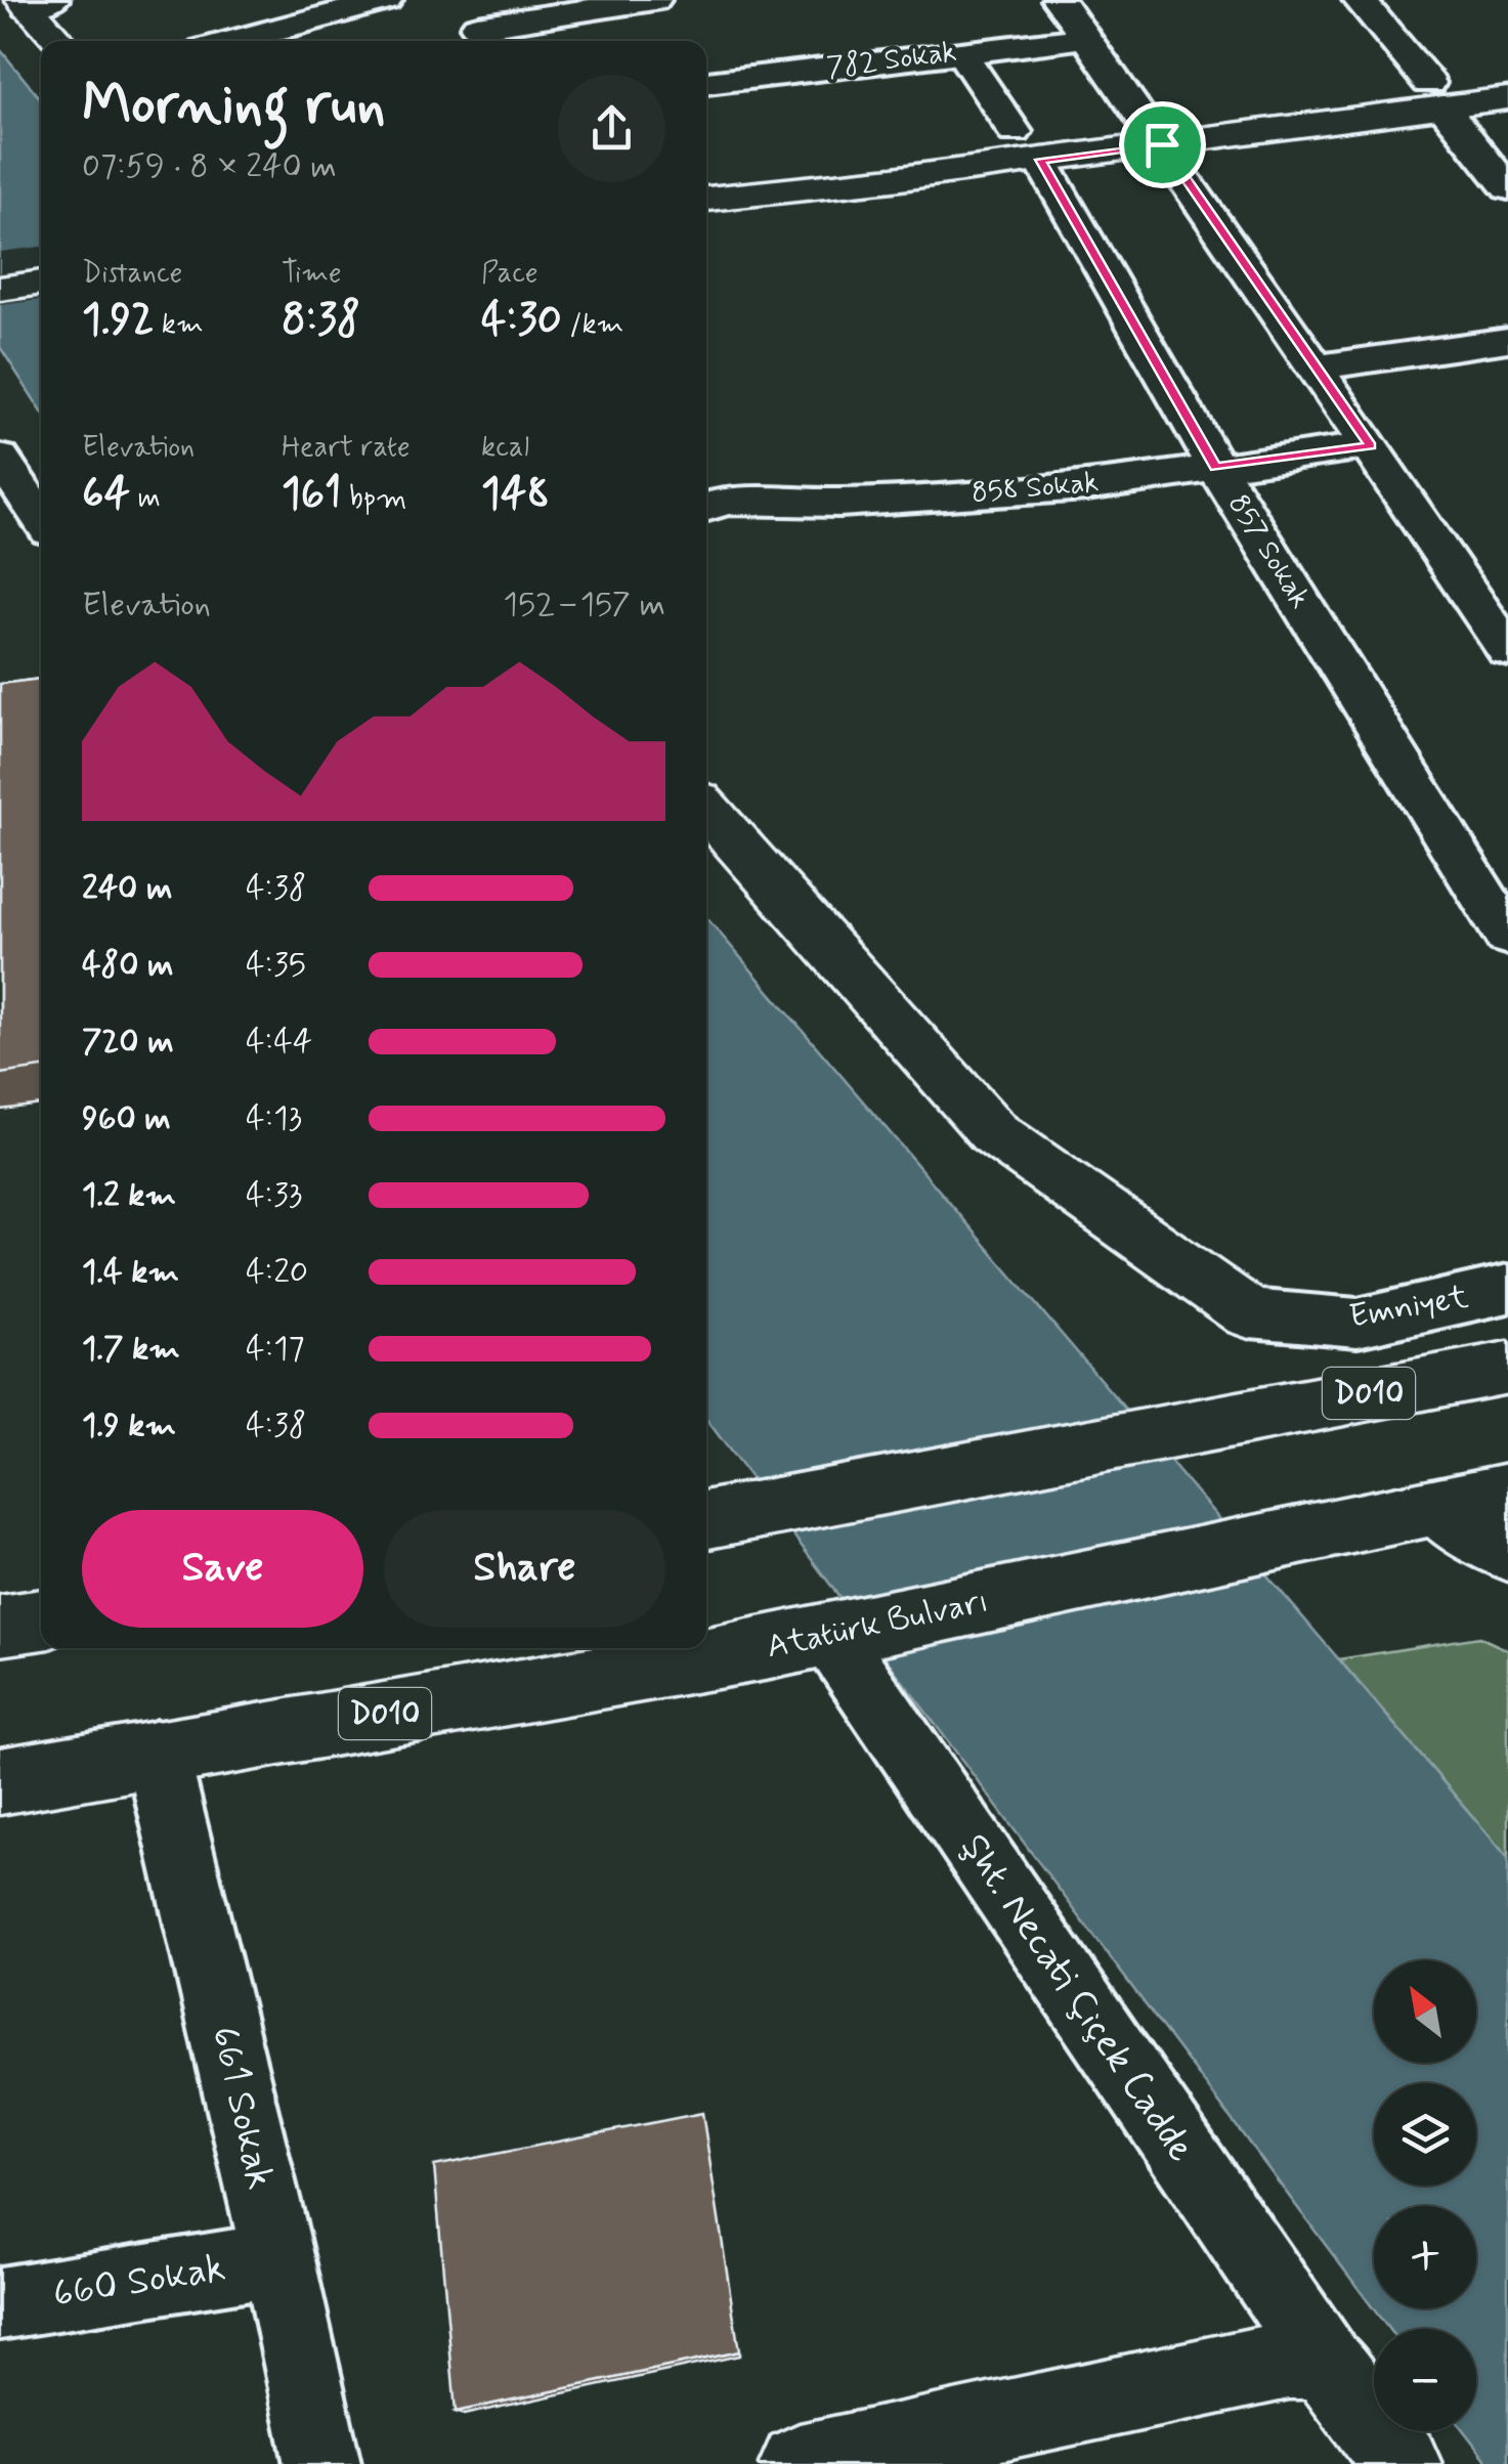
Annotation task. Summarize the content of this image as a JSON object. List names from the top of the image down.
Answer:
{
  "streets": {
    "main road": ["D010", "Atatürk Bulvarı"],
    "street": [
      "782 Sokak",
      "858 Sokak",
      "857 Sokak",
      "Emniyet",
      "Şht. Necati Çiçek Cadde",
      "661 Sokak",
      "660 Sokak"
    ]
  },
  "crossings": [
    ["782 Sokak", "857 Sokak"],
    ["858 Sokak", "857 Sokak"],
    ["Atatürk Bulvarı", "Şht. Necati Çiçek Cadde"],
    ["Atatürk Bulvarı", "661 Sokak"],
    ["661 Sokak", "660 Sokak"]
  ],
  "north": "top left",
  "page": {
    "heading": ["Morning run", "07:59 · 8 × 240 m"],
    "stats": [
      ["Distance", "1.92 km"],
      ["Time", "8:38"],
      ["Pace", "4:30 /km"],
      ["Elevation", "64 m"],
      ["Heart rate", "161 bpm"],
      ["kcal", "148"]
    ],
    "chart": ["Elevation", "152–157 m"],
    "list": [
      {
        "name": "240 m",
        "note": "4:38"
      },
      {
        "name": "480 m",
        "note": "4:35"
      },
      {
        "name": "720 m",
        "note": "4:44"
      },
      {
        "name": "960 m",
        "note": "4:13"
      },
      {
        "name": "1.2 km",
        "note": "4:33"
      },
      {
        "name": "1.4 km",
        "note": "4:20"
      },
      {
        "name": "1.7 km",
        "note": "4:17"
      },
      {
        "name": "1.9 km",
        "note": "4:38"
      }
    ],
    "buttons": ["Save", "Share"],
    "map_buttons": ["+", "−"]
  }
}
